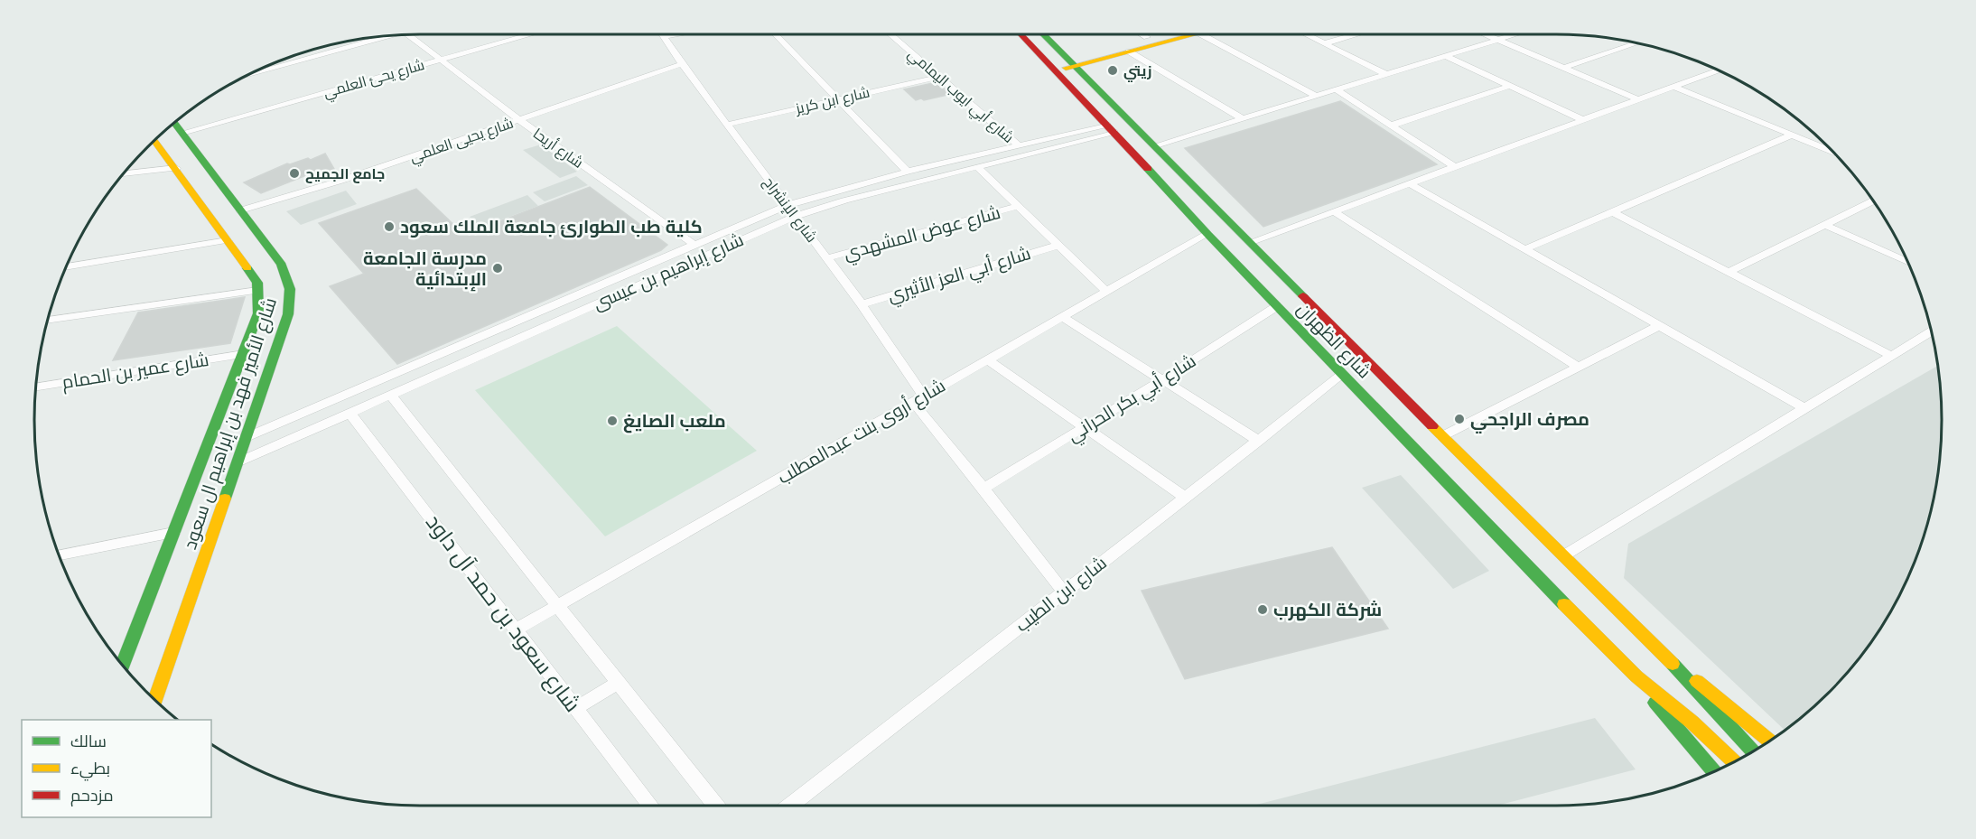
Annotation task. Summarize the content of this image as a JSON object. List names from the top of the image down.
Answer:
{
  "streets": {
    "main road": ["شارع الظهران", "شارع الأمير فهد بن إبراهيم ال سعود"],
    "street": [
      "شارع يحئ العلمي",
      "شارع أبي ايوب اليمامي",
      "شارع ابن كريز",
      "شارع يحيى العلمي",
      "شارع أريحا",
      "شارع الإنشراح",
      "شارع عوض المشهدي",
      "شارع إبراهيم بن عيسى",
      "شارع أبي العز الأثيري",
      "شارع عمير بن الحمام",
      "شارع أبي بكر الحراني",
      "شارع أروى بنت عبدالمطلب",
      "شارع ابن الطيب",
      "شارع سعود بن حمد آل داود"
    ]
  },
  "crossings": [
    ["شارع يحئ العلمي", "شارع أريحا"],
    ["شارع يحئ العلمي", "شارع الأمير فهد بن إبراهيم ال سعود"],
    ["شارع أبي ايوب اليمامي", "شارع ابن كريز"],
    ["شارع ابن كريز", "شارع الإنشراح"],
    ["شارع يحيى العلمي", "شارع أريحا"],
    ["شارع يحيى العلمي", "شارع الإنشراح"],
    ["شارع يحيى العلمي", "شارع الأمير فهد بن إبراهيم ال سعود"],
    ["شارع الإنشراح", "شارع عوض المشهدي"],
    ["شارع الإنشراح", "شارع إبراهيم بن عيسى"],
    ["شارع الإنشراح", "شارع أبي العز الأثيري"],
    ["شارع الإنشراح", "شارع أبي بكر الحراني"],
    ["شارع الإنشراح", "شارع أروى بنت عبدالمطلب"],
    ["شارع الإنشراح", "شارع ابن الطيب"],
    ["شارع إبراهيم بن عيسى", "شارع الظهران"],
    ["شارع إبراهيم بن عيسى", "شارع الأمير فهد بن إبراهيم ال سعود"],
    ["شارع إبراهيم بن عيسى", "شارع سعود بن حمد آل داود"],
    ["شارع الظهران", "شارع أبي بكر الحراني"],
    ["شارع الظهران", "شارع أروى بنت عبدالمطلب"],
    ["شارع الظهران", "شارع ابن الطيب"],
    ["شارع عمير بن الحمام", "شارع الأمير فهد بن إبراهيم ال سعود"],
    ["شارع أروى بنت عبدالمطلب", "شارع سعود بن حمد آل داود"]
  ],
  "places": [
    "زيتي",
    "جامع الجميح",
    "كلية طب الطوارئ جامعة الملك سعود",
    "مدرسة الجامعة الإبتدائية",
    "مصرف الراجحي",
    "ملعب الصايغ",
    "شركة الكهرب"
  ],
  "legend": ["سالك", "بطيء", "مزدحم"]
}
